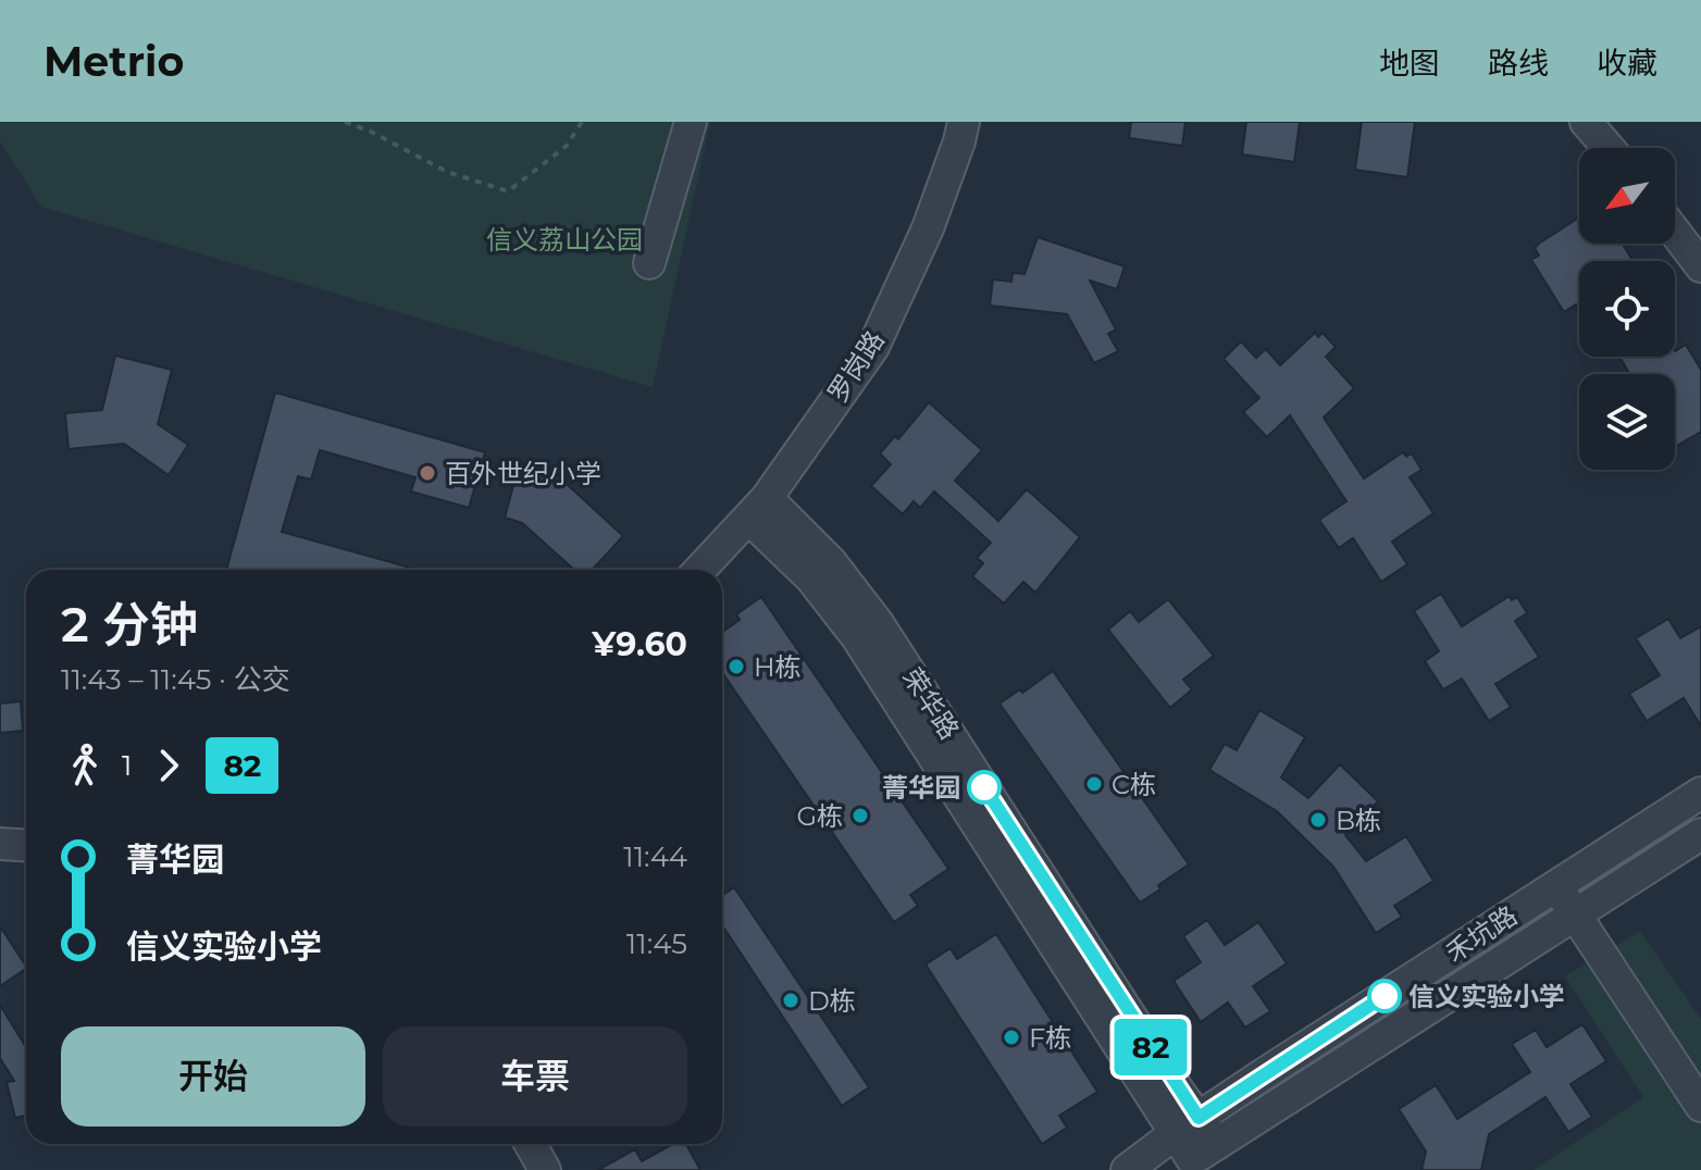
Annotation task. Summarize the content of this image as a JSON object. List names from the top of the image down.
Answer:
{
  "streets": {
    "street": ["罗岗路", "荣华路", "禾坑路"]
  },
  "crossings": [
    ["罗岗路", "荣华路"],
    ["荣华路", "禾坑路"]
  ],
  "parks": ["信义荔山公园"],
  "places": [
    "百外世纪小学",
    "H栋",
    "C栋",
    "菁华园",
    "G栋",
    "B栋",
    "信义实验小学",
    "D栋",
    "F栋"
  ],
  "lines": ["bus line 82"],
  "north": "bottom left",
  "page": {
    "header": "Metrio",
    "nav": ["地图", "路线", "收藏"],
    "on_map": "82",
    "heading": ["2 分钟", "11:43 – 11:45 · 公交", "¥9.60"],
    "legs": ["1", "82"],
    "list": [
      {
        "name": "菁华园",
        "value": "11:44"
      },
      {
        "name": "信义实验小学",
        "value": "11:45"
      }
    ],
    "buttons": ["开始", "车票"]
  }
}
